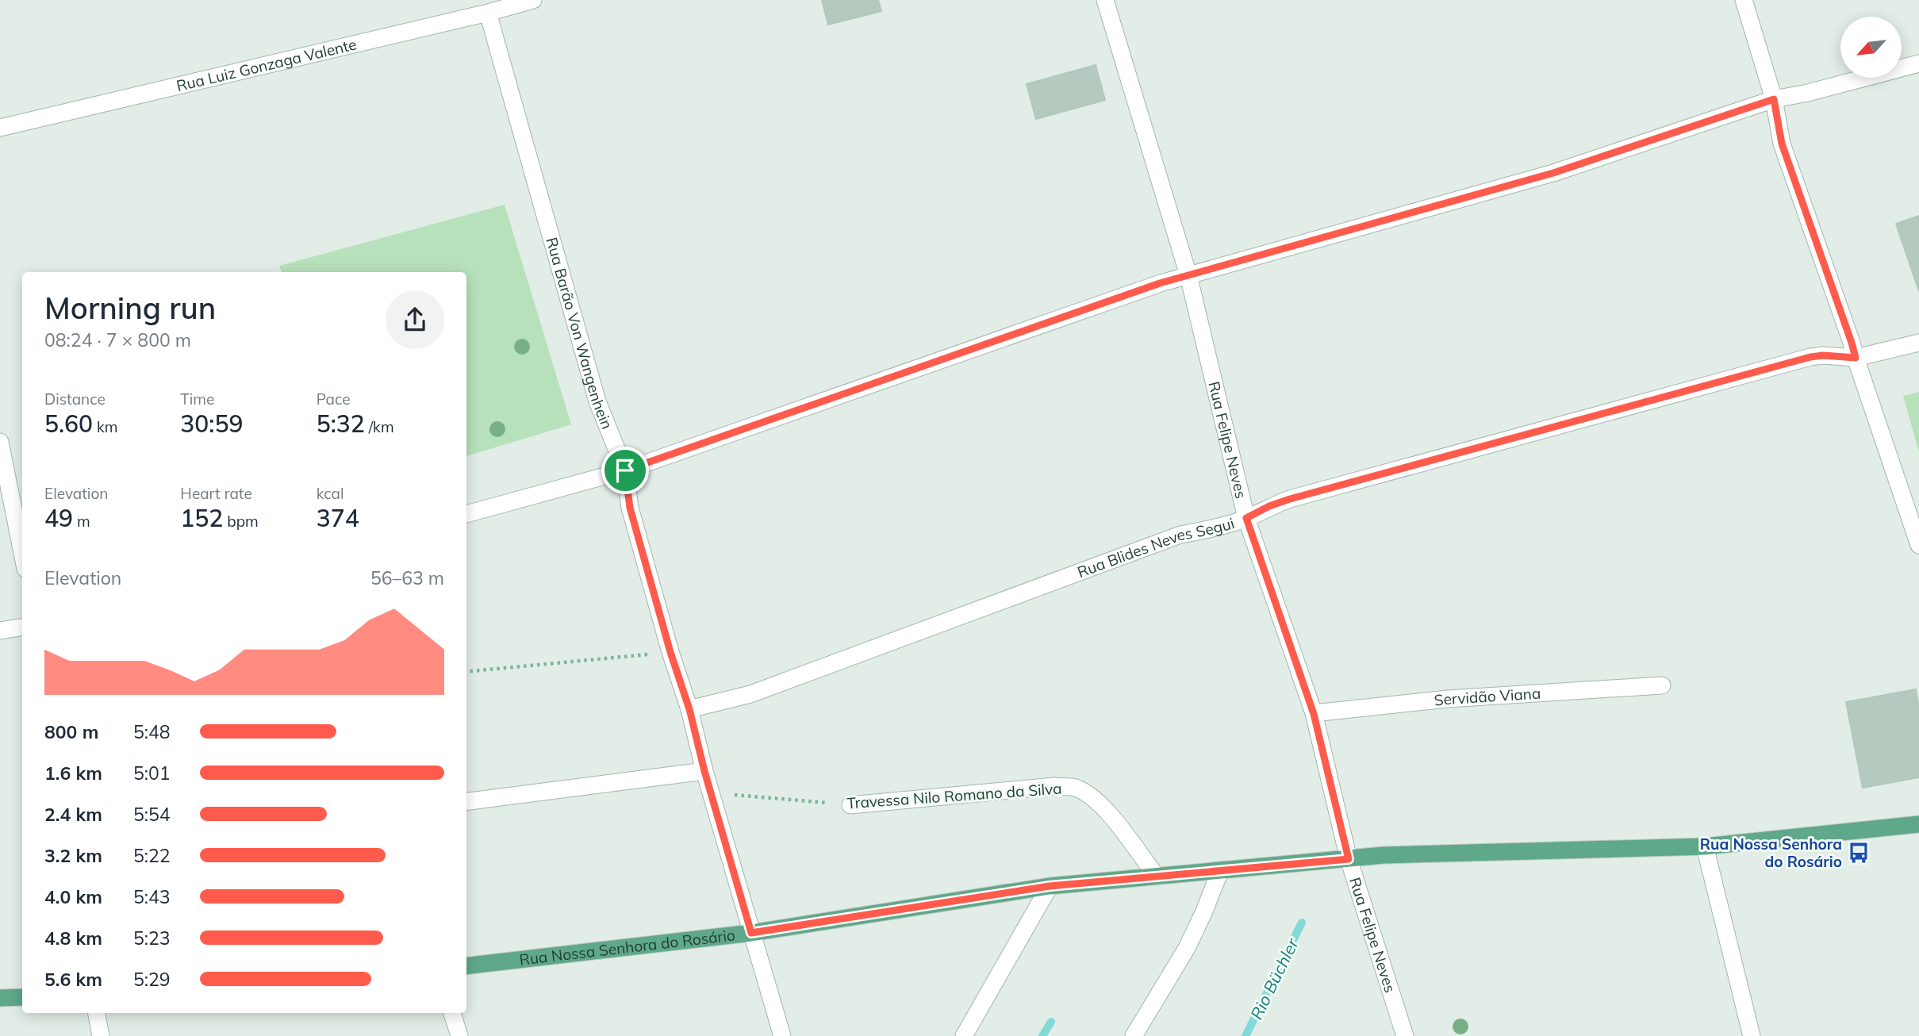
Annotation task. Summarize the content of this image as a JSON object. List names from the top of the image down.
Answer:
{
  "streets": {
    "main road": ["Rua Nossa Senhora do Rosário"],
    "street": [
      "Rua Luiz Gonzaga Valente",
      "Rua Barão Von Wangenhein",
      "Rua Felipe Neves",
      "Rua Blides Neves Segui",
      "Servidão Viana",
      "Travessa Nilo Romano da Silva"
    ]
  },
  "crossings": [
    ["Rua Luiz Gonzaga Valente", "Rua Barão Von Wangenhein"],
    ["Rua Barão Von Wangenhein", "Rua Blides Neves Segui"],
    ["Rua Barão Von Wangenhein", "Travessa Nilo Romano da Silva"],
    ["Rua Barão Von Wangenhein", "Rua Nossa Senhora do Rosário"],
    ["Rua Felipe Neves", "Rua Blides Neves Segui"],
    ["Rua Felipe Neves", "Servidão Viana"],
    ["Rua Felipe Neves", "Rua Nossa Senhora do Rosário"],
    ["Travessa Nilo Romano da Silva", "Rua Nossa Senhora do Rosário"]
  ],
  "water": ["Rio Büchler"],
  "places": {
    "bus stop": ["Rua Nossa Senhora do Rosário"]
  },
  "north": "bottom left",
  "page": {
    "heading": ["Morning run", "08:24 · 7 × 800 m"],
    "stats": [
      ["Distance", "5.60 km"],
      ["Time", "30:59"],
      ["Pace", "5:32 /km"],
      ["Elevation", "49 m"],
      ["Heart rate", "152 bpm"],
      ["kcal", "374"]
    ],
    "chart": ["Elevation", "56–63 m"],
    "list": [
      {
        "name": "800 m",
        "note": "5:48"
      },
      {
        "name": "1.6 km",
        "note": "5:01"
      },
      {
        "name": "2.4 km",
        "note": "5:54"
      },
      {
        "name": "3.2 km",
        "note": "5:22"
      },
      {
        "name": "4.0 km",
        "note": "5:43"
      },
      {
        "name": "4.8 km",
        "note": "5:23"
      },
      {
        "name": "5.6 km",
        "note": "5:29"
      }
    ]
  }
}
